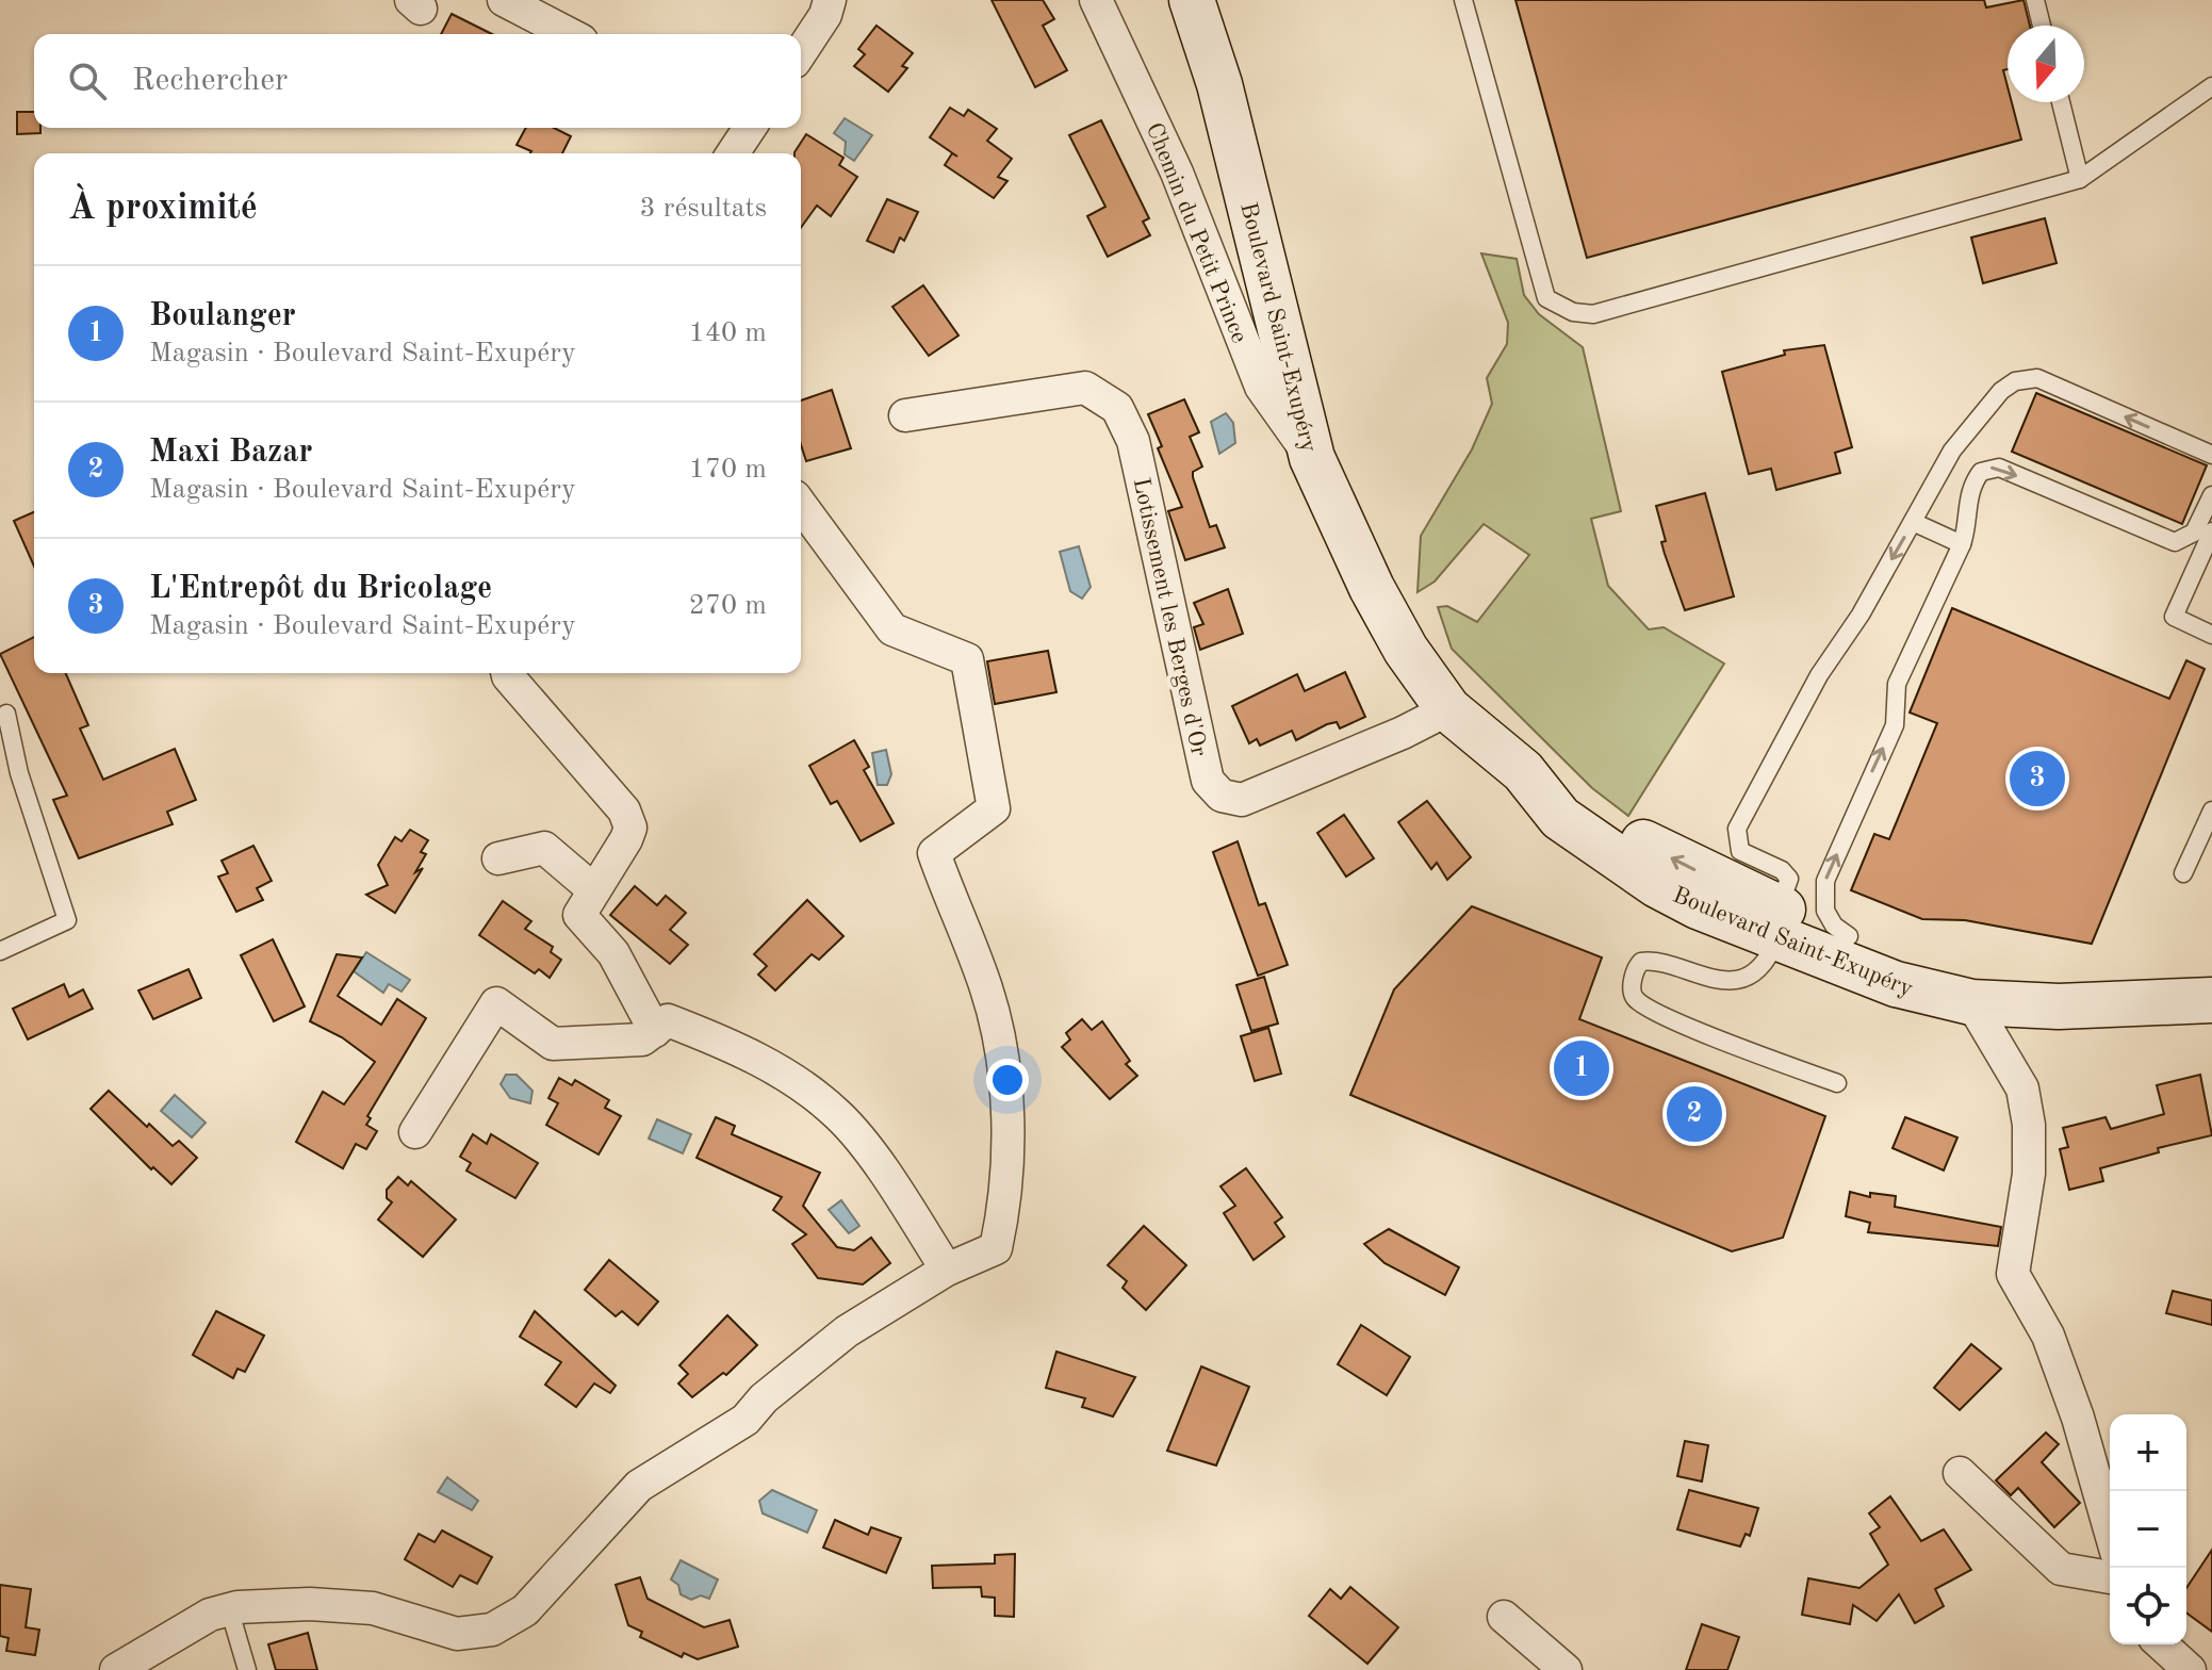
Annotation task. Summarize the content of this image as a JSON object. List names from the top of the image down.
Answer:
{
  "streets": {
    "main road": ["Boulevard Saint-Exupéry"],
    "street": ["Chemin du Petit Prince", "Lotissement les Berges d'Or"]
  },
  "crossings": [
    ["Chemin du Petit Prince", "Boulevard Saint-Exupéry"],
    ["Boulevard Saint-Exupéry", "Lotissement les Berges d'Or"]
  ],
  "north": "bottom",
  "page": {
    "search": "Rechercher",
    "heading": ["À proximité", "3 résultats"],
    "list": [
      {
        "mark": "1",
        "name": "Boulanger",
        "note": "Magasin · Boulevard Saint-Exupéry",
        "value": "140 m"
      },
      {
        "mark": "2",
        "name": "Maxi Bazar",
        "note": "Magasin · Boulevard Saint-Exupéry",
        "value": "170 m"
      },
      {
        "mark": "3",
        "name": "L'Entrepôt du Bricolage",
        "note": "Magasin · Boulevard Saint-Exupéry",
        "value": "270 m"
      }
    ],
    "pins": ["3", "1", "2"],
    "map_buttons": ["+", "−"]
  }
}
